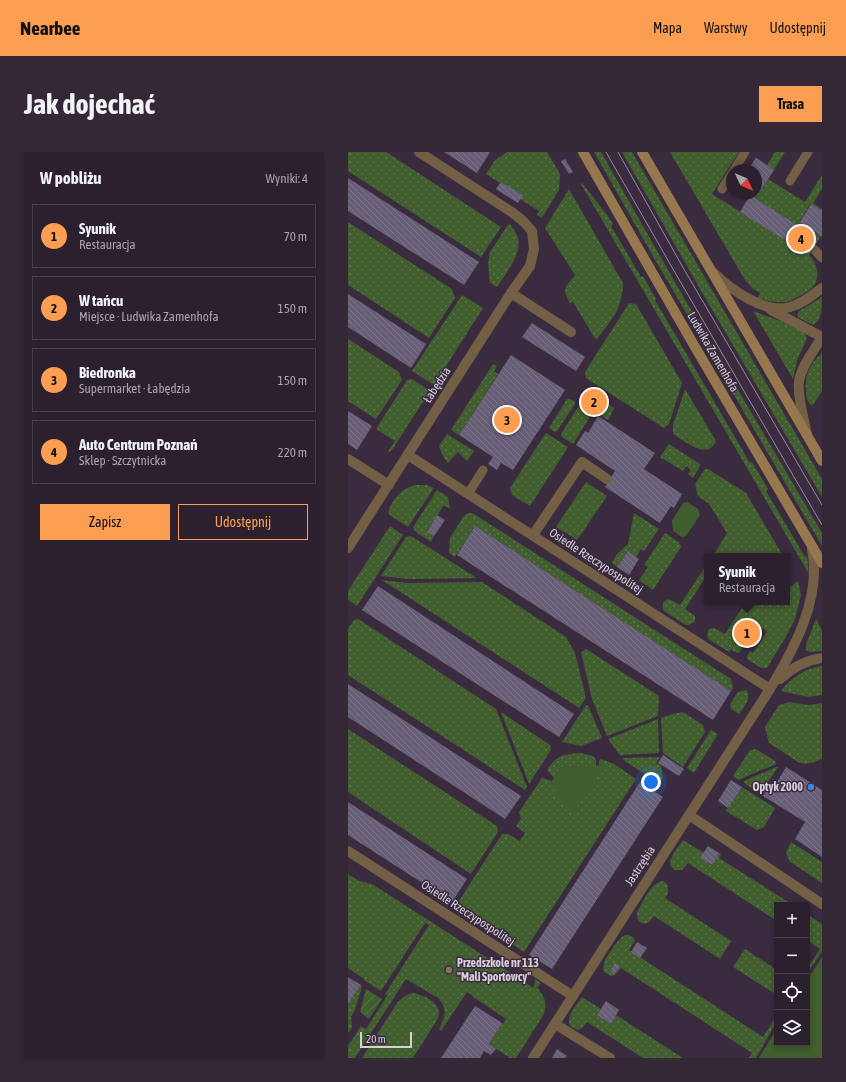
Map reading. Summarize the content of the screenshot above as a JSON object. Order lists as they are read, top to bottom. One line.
{"streets":{"main road":["Ludwika Zamenhofa"],"street":["Łabędzia","Osiedle Rzeczypospolitej","Jastrzębia"]},"crossings":[["Ludwika Zamenhofa","Jastrzębia"],["Łabędzia","Osiedle Rzeczypospolitej"],["Osiedle Rzeczypospolitej","Jastrzębia"]],"places":["Optyk 2000","Przedszkole nr 113 \"Mali Sportowcy\""],"scale_bar":"20 m","north":"bottom right","page":{"header":"Nearbee","nav":["Mapa","Warstwy","Udostępnij"],"buttons":["Trasa",["Zapisz","Udostępnij"]],"title":"Jak dojechać","heading":["W pobliżu","Wyniki: 4"],"list":[{"mark":"1","name":"Syunik","note":"Restauracja","value":"70 m"},{"mark":"2","name":"W tańcu","note":"Miejsce · Ludwika Zamenhofa","value":"150 m"},{"mark":"3","name":"Biedronka","note":"Supermarket · Łabędzia","value":"150 m"},{"mark":"4","name":"Auto Centrum Poznań","note":"Sklep · Szczytnicka","value":"220 m"}],"pins":["4","2","3","1"],"popup":["Syunik","Restauracja"],"map_buttons":["+","−"],"scale":"20 m"}}
